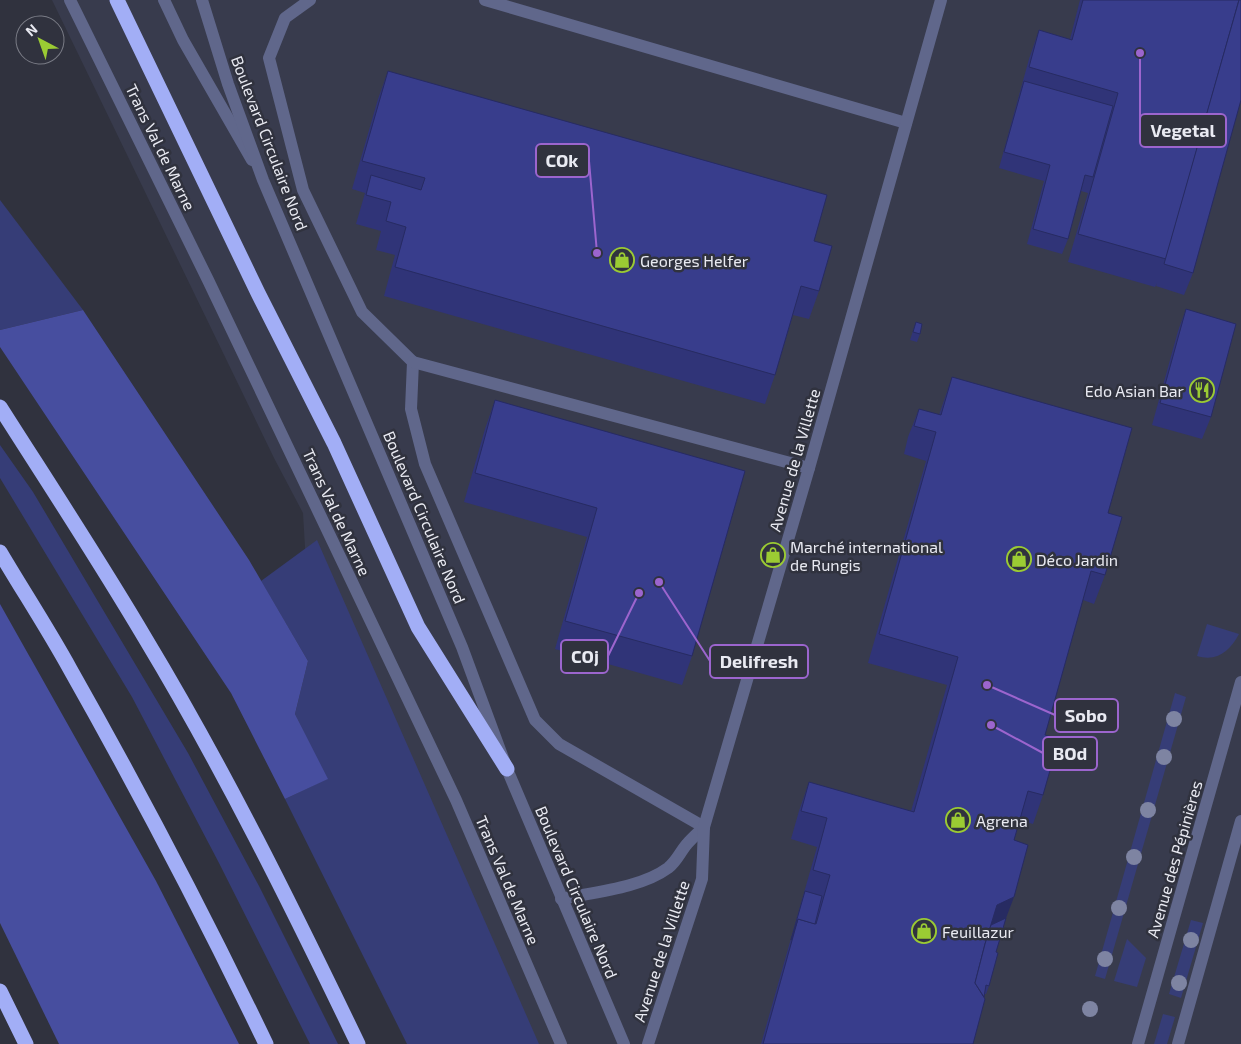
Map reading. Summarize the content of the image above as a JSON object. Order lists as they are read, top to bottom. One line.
{"streets":{"street":["Boulevard Circulaire Nord","Trans Val de Marne","Avenue de la Villette","Avenue des Pépinières"]},"places":{"other":["Vegetal","COk","Delifresh","COj","Sobo","BOd"],"shop":["Georges Helfer","Marché international de Rungis","Déco Jardin","Agrena","Feuillazur"],"restaurant":["Edo Asian Bar"]},"north":"top left"}
